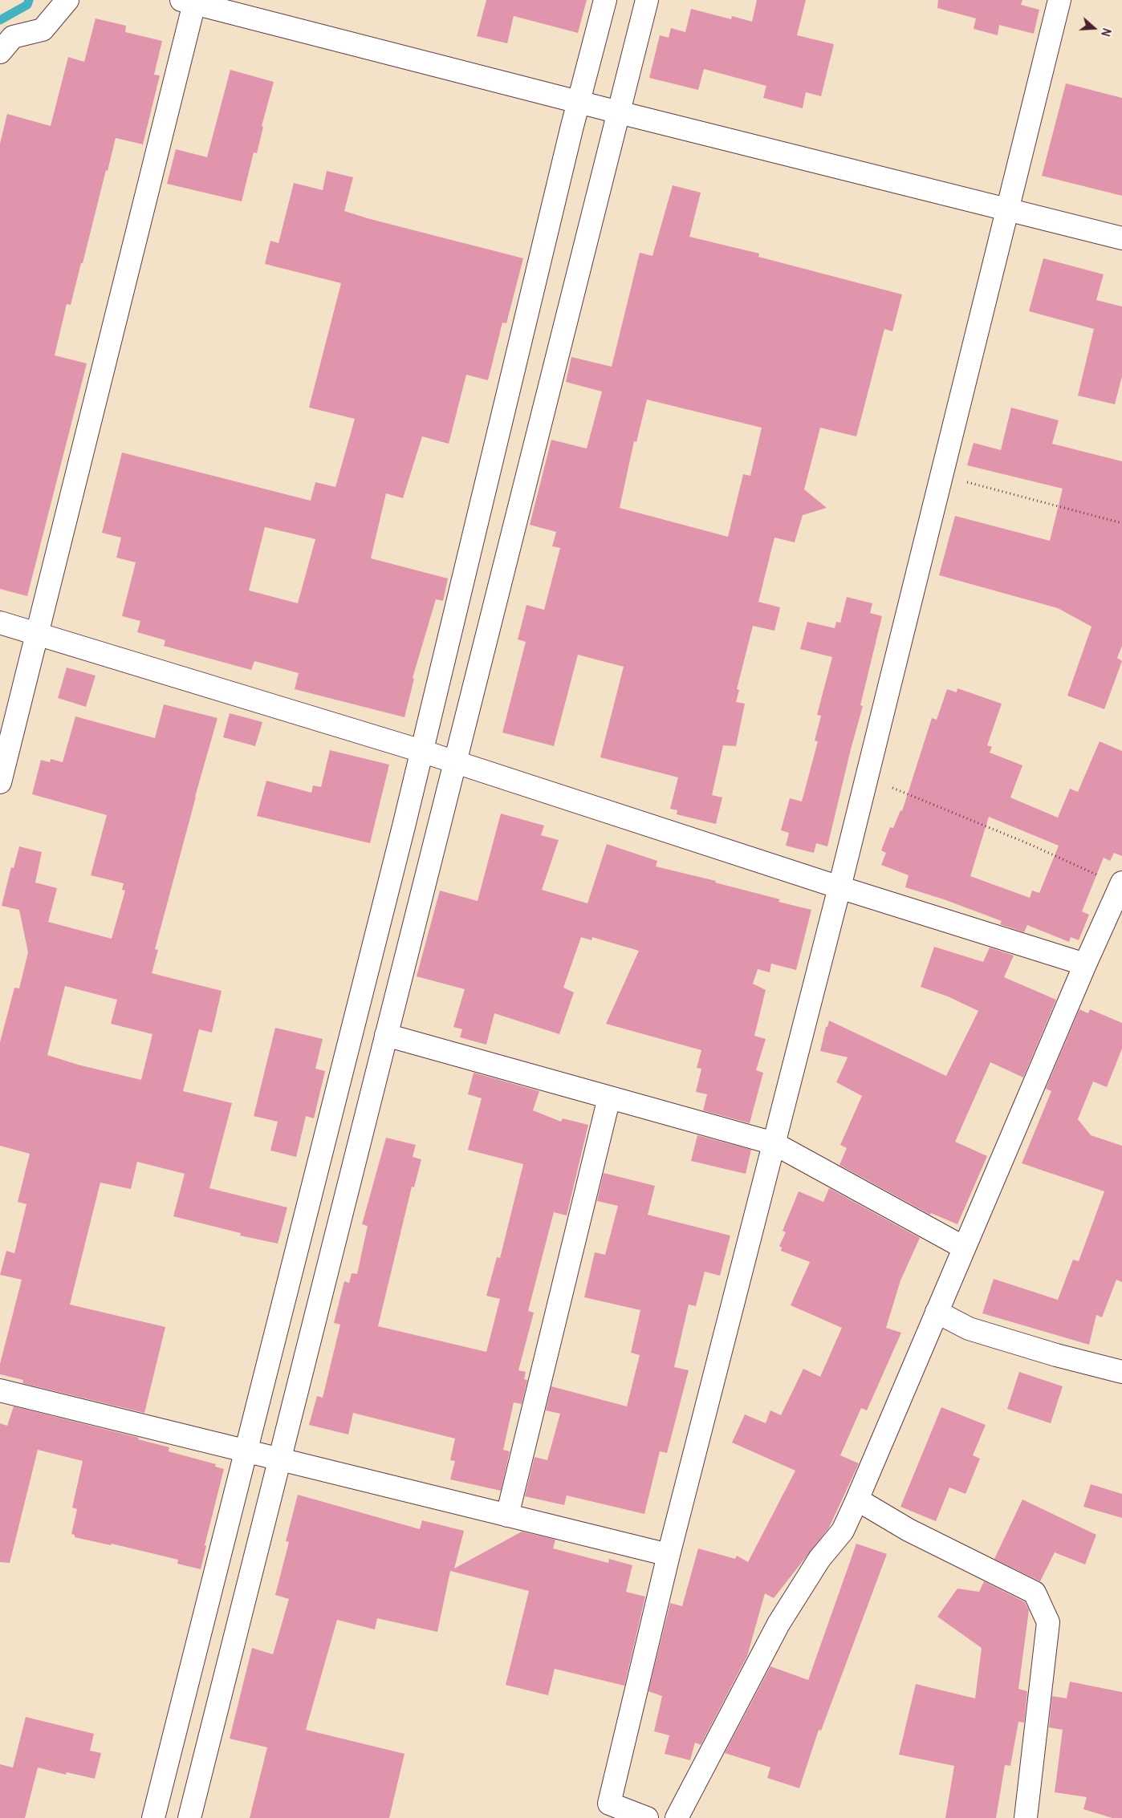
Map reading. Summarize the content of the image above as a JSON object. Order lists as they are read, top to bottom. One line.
{"north":"right"}
